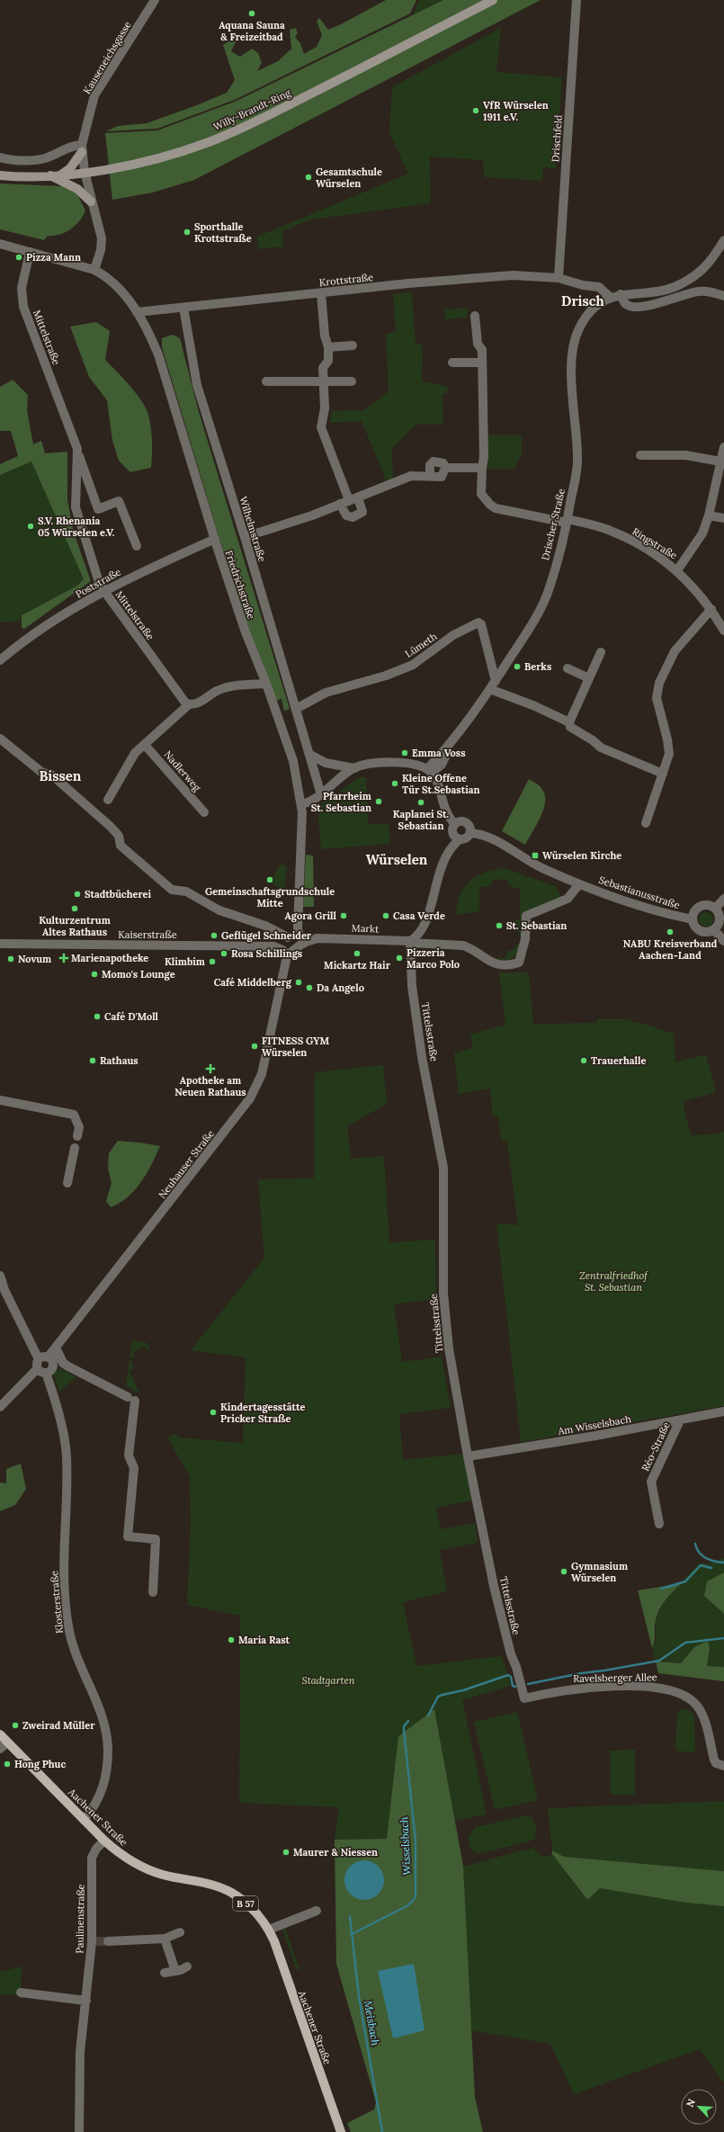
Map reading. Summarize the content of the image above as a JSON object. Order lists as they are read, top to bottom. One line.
{"streets":{"main road":["Willy-Brandt-Ring","Aachener Straße","B 57"],"street":["Kauseneichsgasse","Drischfeld","Krottstraße","Mittelstraße","Drischer Straße","Wilhelmstraße","Ringstraße","Poststraße","Friedrichstraße","Lümeth","Nadlerweg","Sebastianusstraße","Markt","Kaiserstraße","Tittelsstraße","Neuhauser Straße","Am Wisselsbach","Réo-Straße","Klosterstraße","Ravelsberger Allee","Paulinenstraße"]},"crossings":[["Kauseneichsgasse","Willy-Brandt-Ring"],["Drischfeld","Krottstraße"],["Krottstraße","Drischer Straße"],["Krottstraße","Wilhelmstraße"],["Krottstraße","Friedrichstraße"],["Mittelstraße","Poststraße"],["Mittelstraße","Friedrichstraße"],["Drischer Straße","Ringstraße"],["Drischer Straße","Lümeth"],["Wilhelmstraße","Lümeth"],["Poststraße","Friedrichstraße"],["Sebastianusstraße","Markt"],["Markt","Tittelsstraße"],["Markt","Neuhauser Straße"],["Tittelsstraße","Am Wisselsbach"],["Tittelsstraße","Ravelsberger Allee"],["Neuhauser Straße","Klosterstraße"],["Am Wisselsbach","Réo-Straße"],["Klosterstraße","Aachener Straße"],["Aachener Straße","Paulinenstraße"]],"districts":["Drisch","Bissen","Würselen"],"water":["Wisselsbach","Meisbach"],"parks":["Zentralfriedhof St. Sebastian","Stadtgarten"],"places":{"other":["Aquana Sauna & Freizeitbad","VfR Würselen 1911 e.V.","Gesamtschule Würselen","Sporthalle Krottstraße","Pizza Mann","S.V. Rhenania 05 Würselen e.V.","Berks","Emma Voss","Kleine Offene Tür St.Sebastian","Pfarrheim St. Sebastian","Kaplanei St. Sebastian","Gemeinschaftsgrundschule Mitte","Stadtbücherei","Kulturzentrum Altes Rathaus","Agora Grill","Casa Verde","St. Sebastian","NABU Kreisverband Aachen-Land","Geflügel Schneider","Rosa Schillings","Mickartz Hair","Pizzeria Marco Polo","Novum","Klimbim","Momo's Lounge","Café Middelberg","Da Angelo","Café D'Moll","FITNESS GYM Würselen","Rathaus","Trauerhalle","Kindertagesstätte Pricker Straße","Gymnasium Würselen","Maria Rast","Zweirad Müller","Hong Phuc","Maurer & Niessen"],"transit":["Würselen Kirche"],"health":["Marienapotheke","Apotheke am Neuen Rathaus"]},"north":"top left"}
